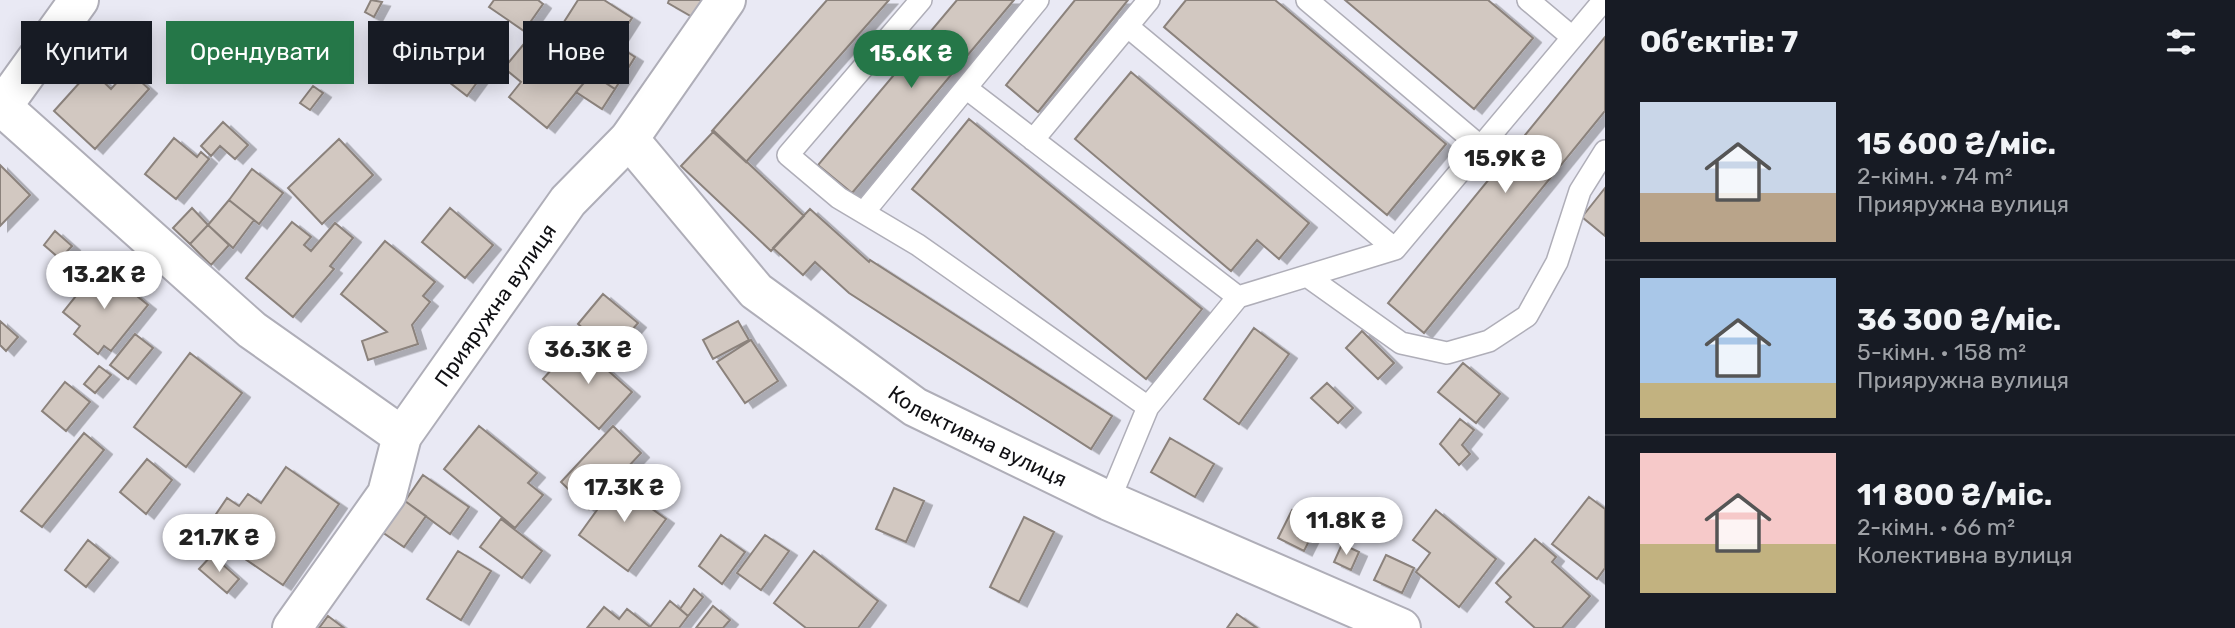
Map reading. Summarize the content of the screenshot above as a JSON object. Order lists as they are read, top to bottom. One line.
{"streets":{"street":["Прияружна вулиця","Колективна вулиця"]},"crossings":[["Прияружна вулиця","Колективна вулиця"]],"page":{"heading":"Об’єктів: 7","chip":["Купити","Орендувати","Фільтри","Нове"],"price":["15.6K ₴","15.9K ₴","13.2K ₴","36.3K ₴","17.3K ₴","11.8K ₴","21.7K ₴"],"list":[{"name":"15 600 ₴/міс.","note":"2-кімн. · 74 m² · Прияружна вулиця"},{"name":"36 300 ₴/міс.","note":"5-кімн. · 158 m² · Прияружна вулиця"},{"name":"11 800 ₴/міс.","note":"2-кімн. · 66 m² · Колективна вулиця"}]}}
